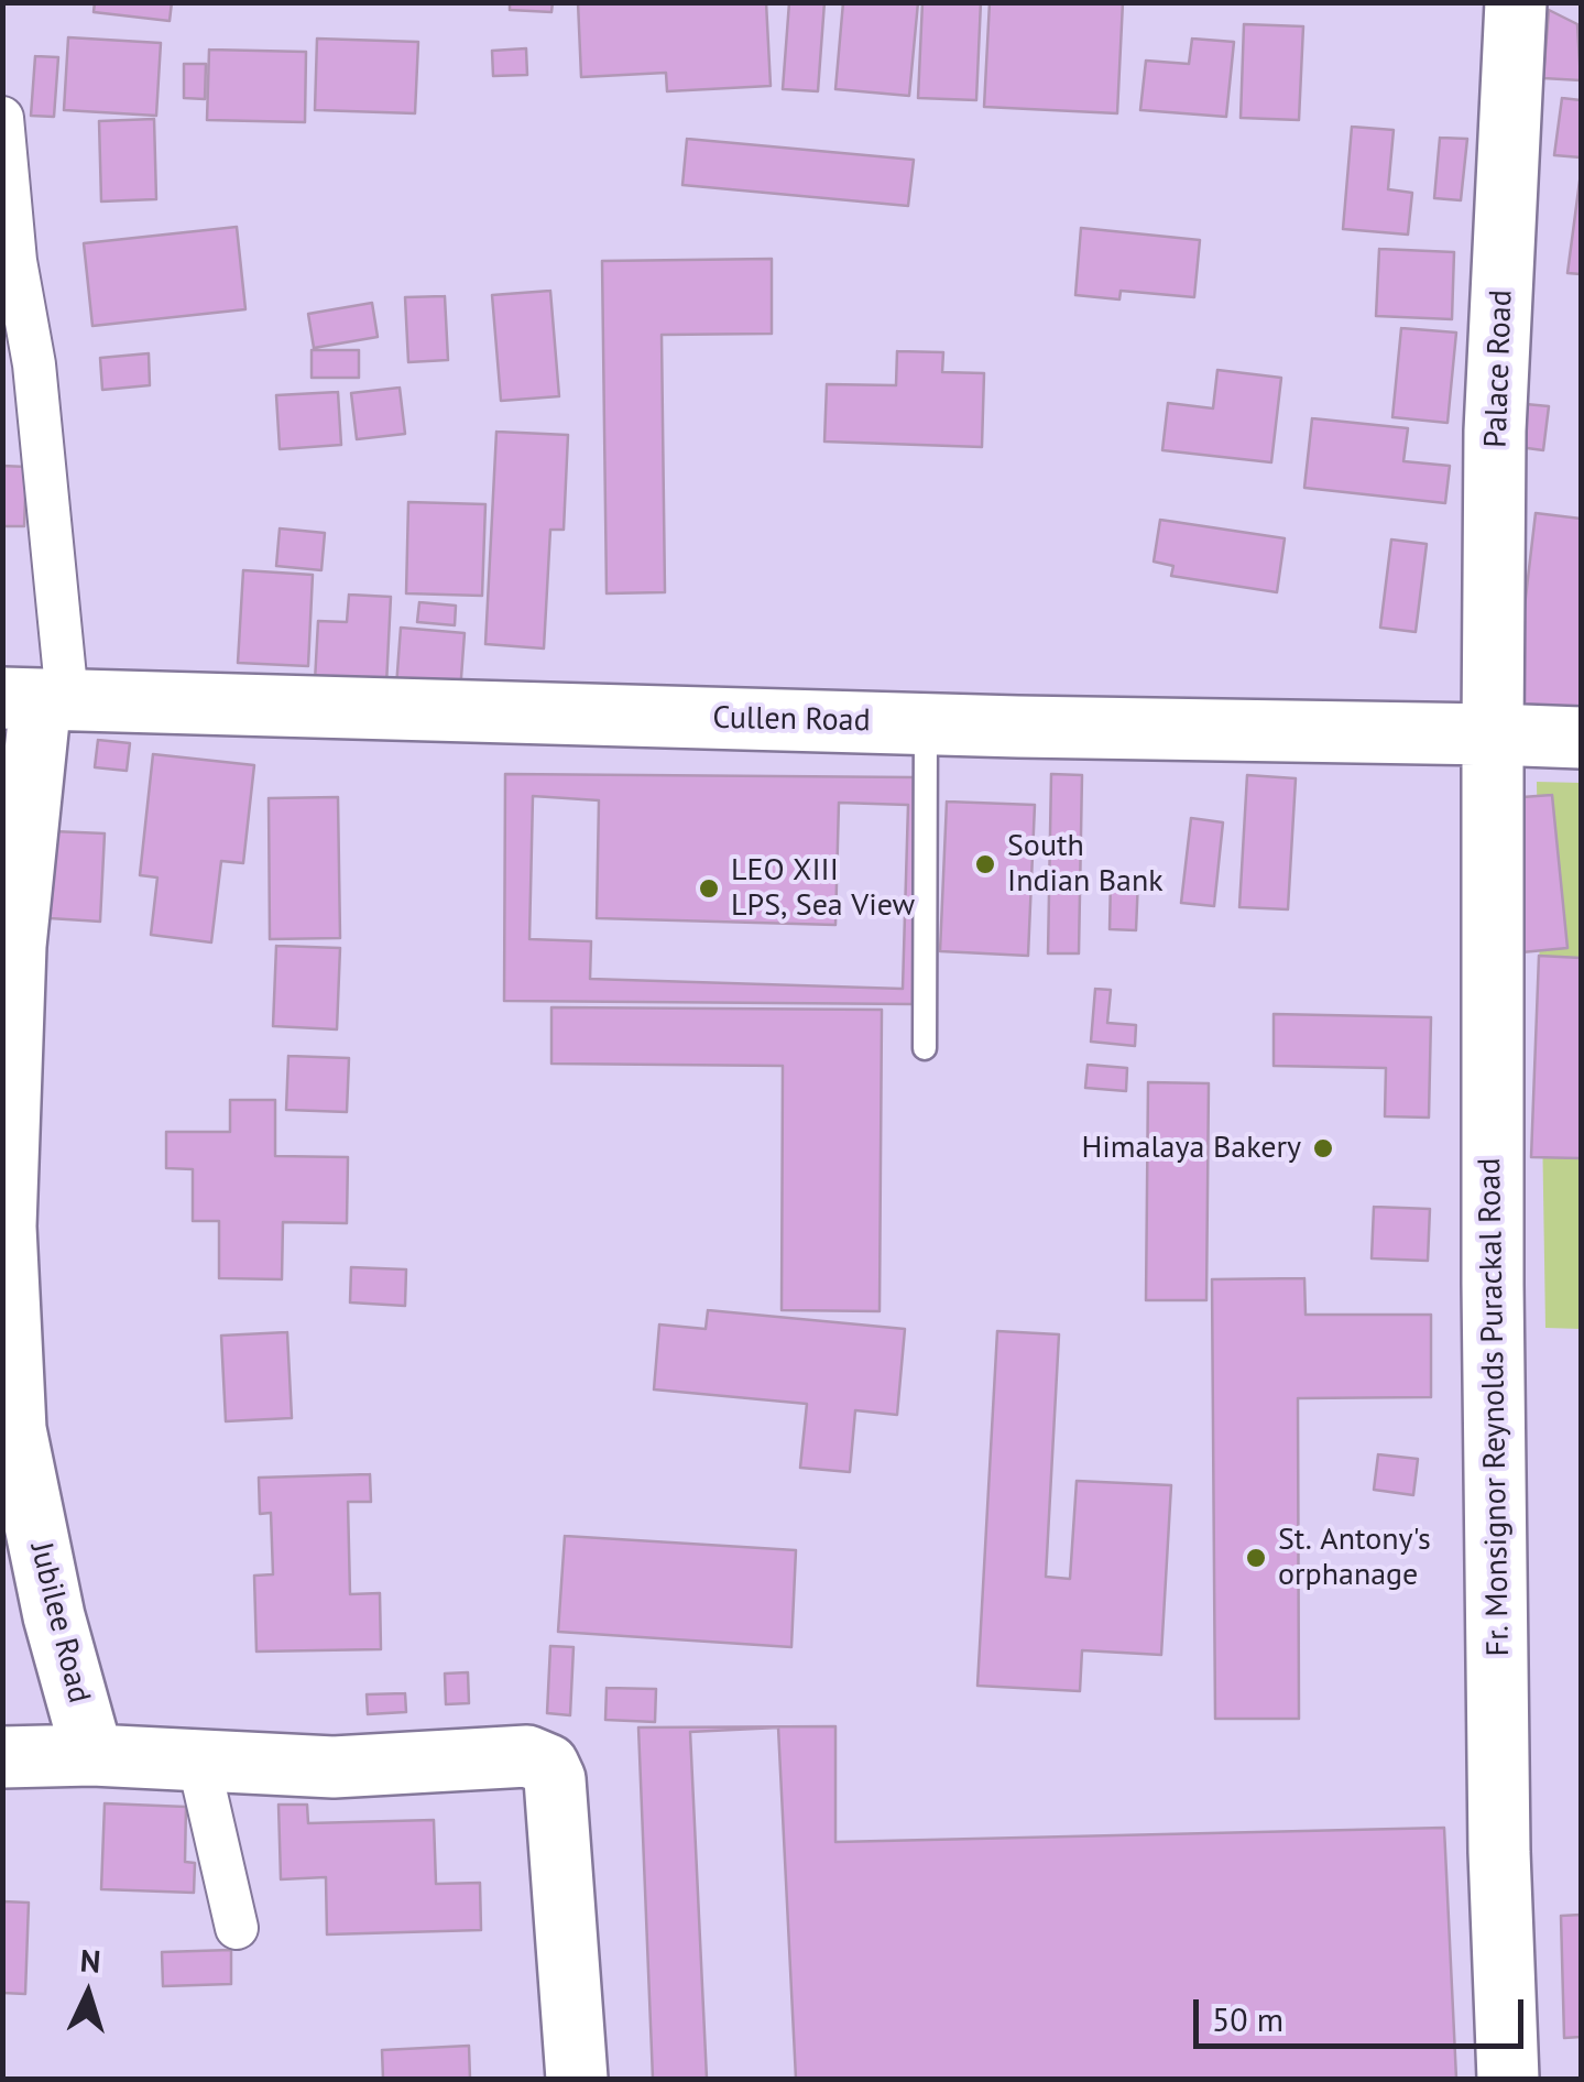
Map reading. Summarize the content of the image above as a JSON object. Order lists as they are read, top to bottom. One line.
{"streets":{"main road":["Palace Road","Cullen Road","Fr. Monsignor Reynolds Purackal Road","Jubilee Road"]},"crossings":[["Palace Road","Cullen Road"],["Palace Road","Fr. Monsignor Reynolds Purackal Road"],["Cullen Road","Fr. Monsignor Reynolds Purackal Road"],["Cullen Road","Jubilee Road"]],"places":["South Indian Bank","LEO XIII LPS, Sea View","Himalaya Bakery","St. Antony's orphanage"],"scale_bar":"50 m","north":"top"}
